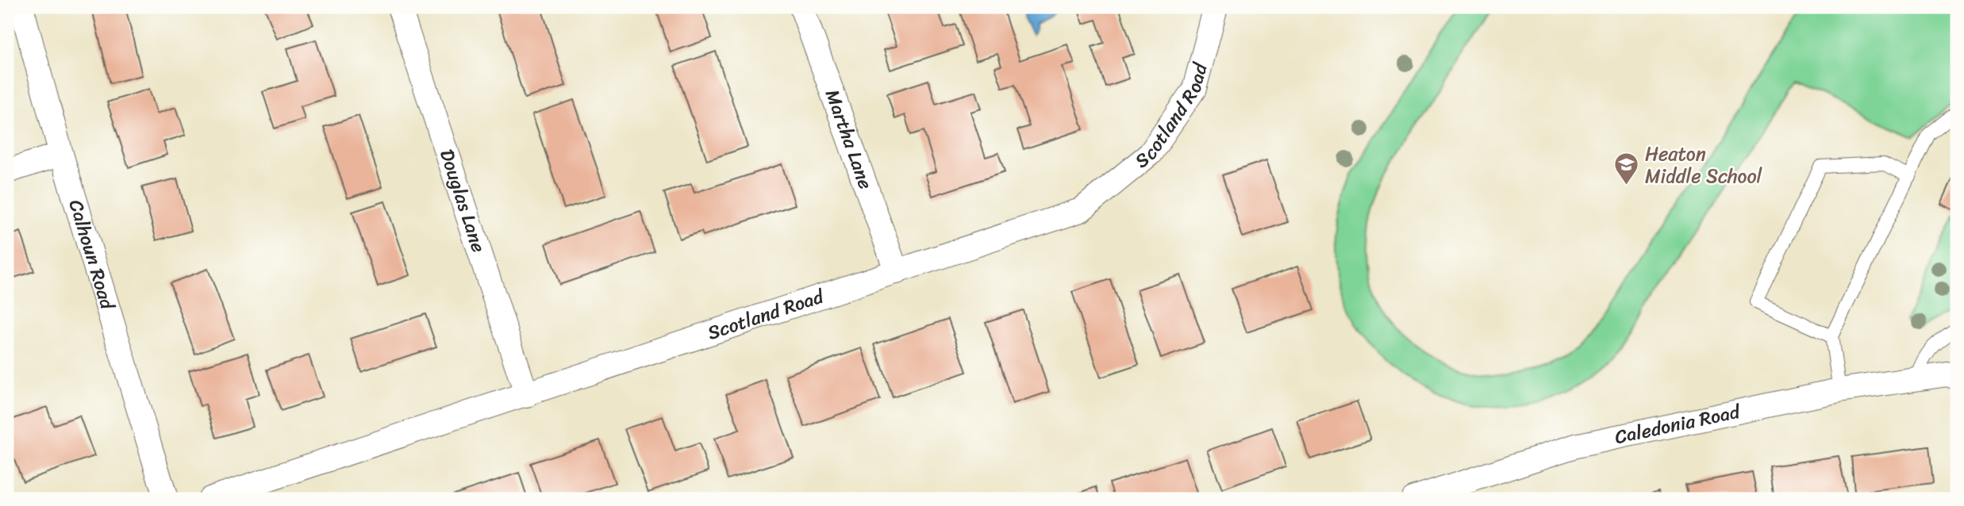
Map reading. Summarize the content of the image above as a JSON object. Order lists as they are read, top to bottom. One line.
{"streets":{"street":["Scotland Road","Martha Lane","Douglas Lane","Calhoun Road","Caledonia Road"]},"crossings":[["Scotland Road","Martha Lane"],["Scotland Road","Douglas Lane"]],"places":{"school or university":["Heaton Middle School"]}}
